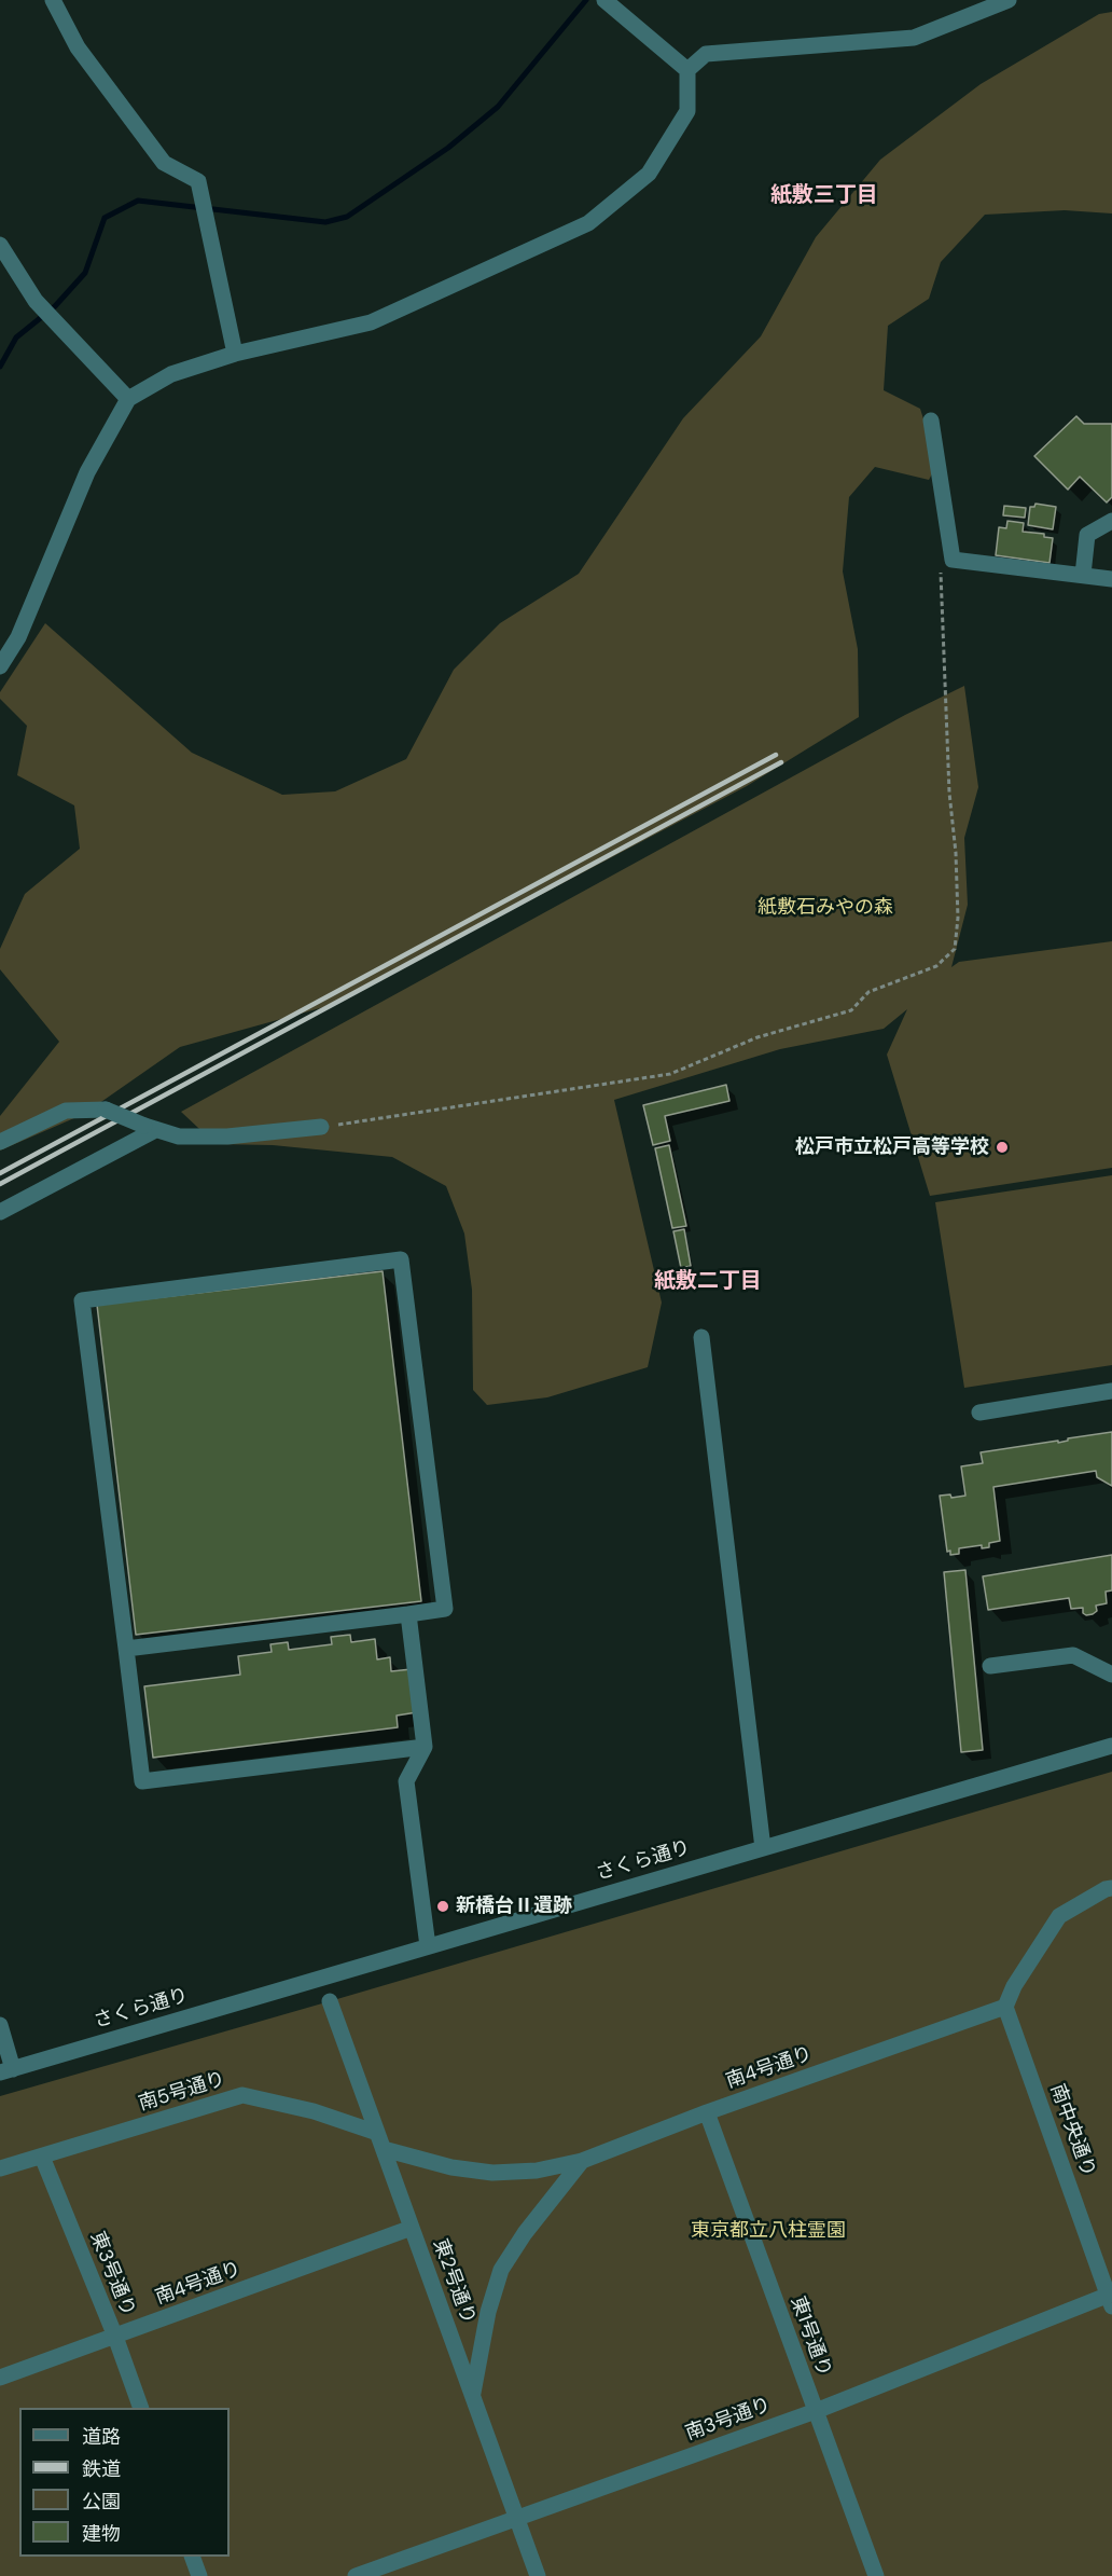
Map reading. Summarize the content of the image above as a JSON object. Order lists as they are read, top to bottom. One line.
{"streets":{"street":["さくら通り","南4号通り","南5号通り","南中央通り","東3号通り","東2号通り","東1号通り","南3号通り"]},"crossings":[["南4号通り","南中央通り"],["南4号通り","東3号通り"],["南4号通り","東2号通り"],["南4号通り","東1号通り"],["南5号通り","東3号通り"],["南5号通り","東2号通り"],["南中央通り","南3号通り"],["東2号通り","南3号通り"],["東1号通り","南3号通り"]],"districts":["紙敷三丁目","紙敷二丁目"],"parks":["紙敷石みやの森","東京都立八柱霊園"],"places":["松戸市立松戸高等学校","新橋台Ⅱ遺跡"],"legend":["道路","鉄道","公園","建物"]}
